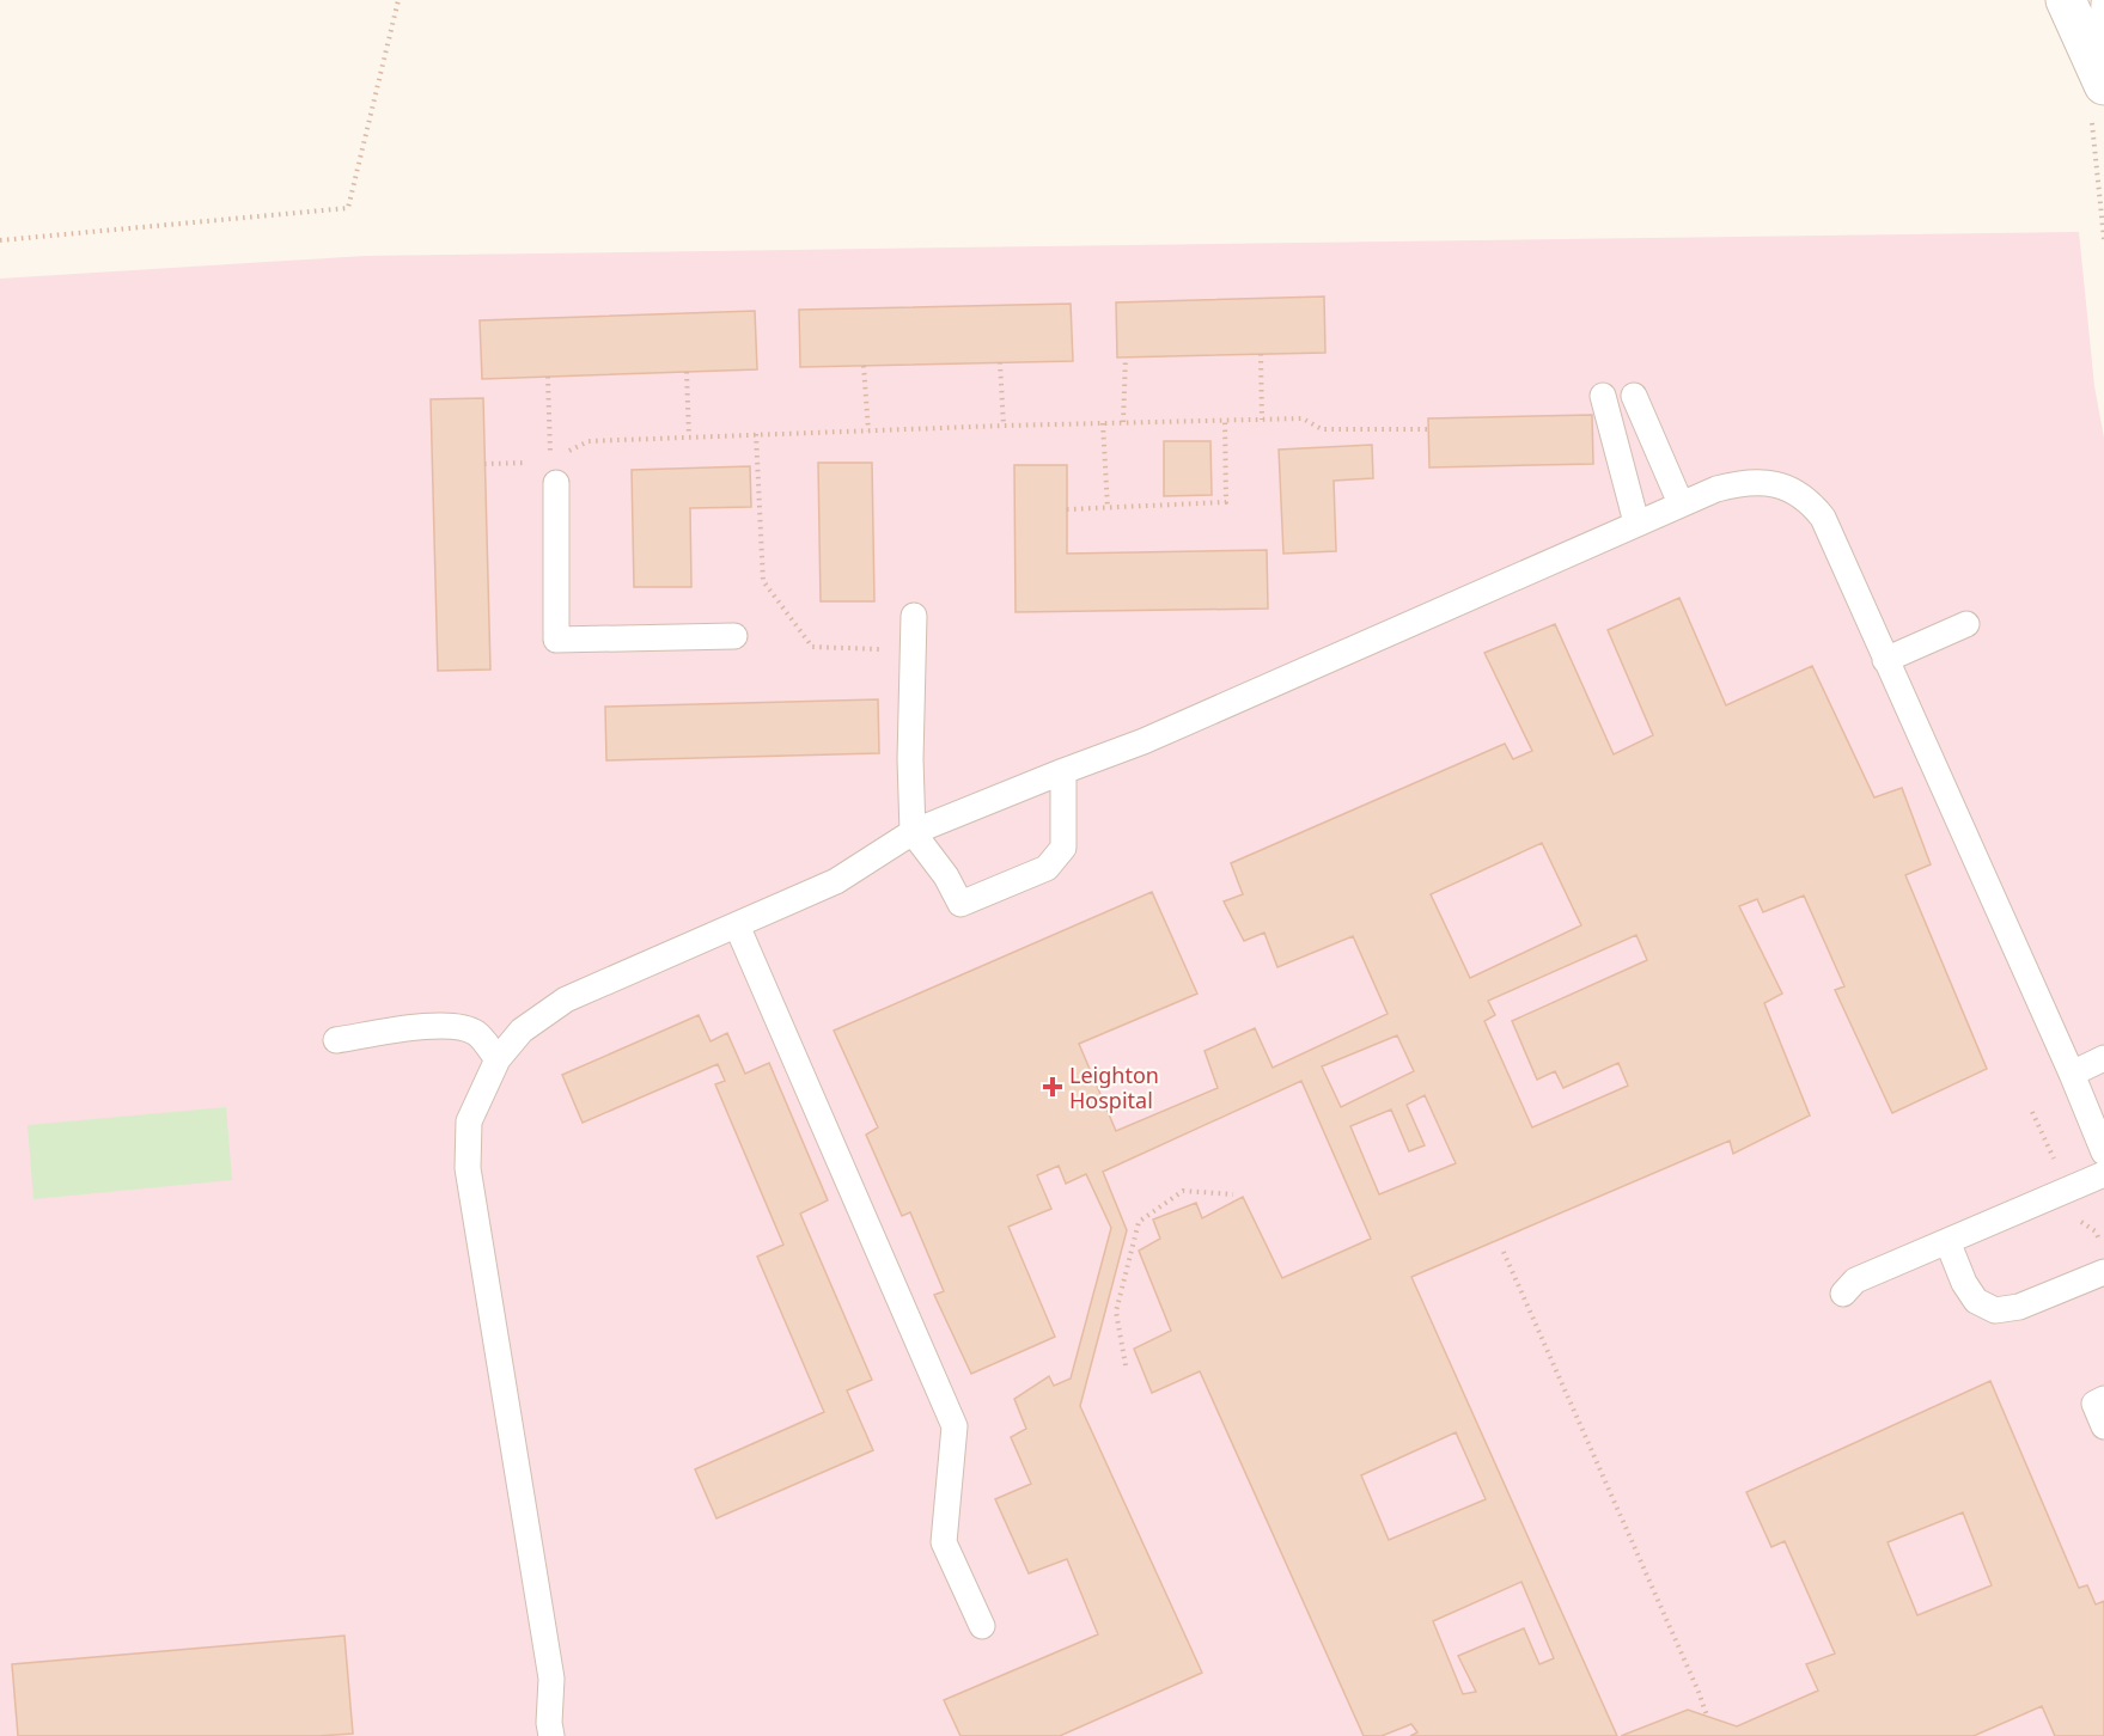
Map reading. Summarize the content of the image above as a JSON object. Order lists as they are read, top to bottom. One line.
{"places":{"health":["Leighton Hospital"]}}
